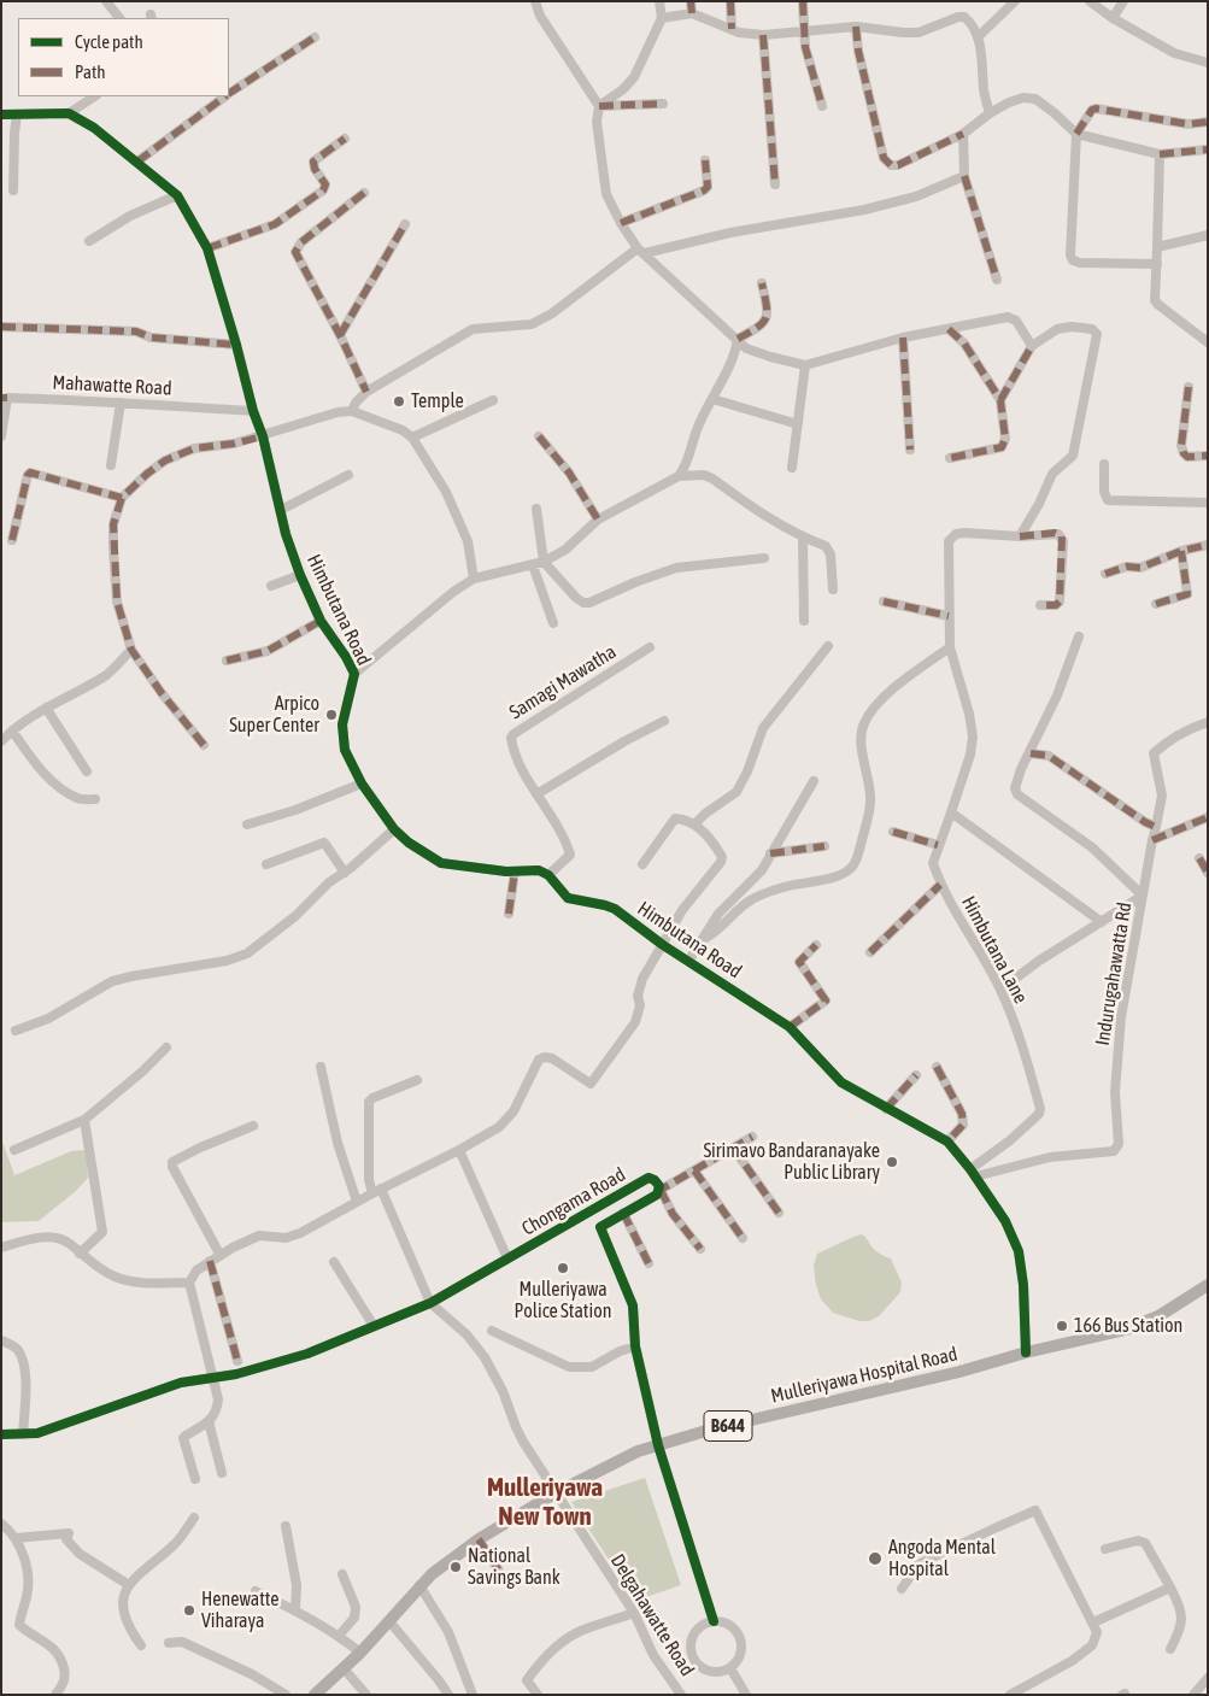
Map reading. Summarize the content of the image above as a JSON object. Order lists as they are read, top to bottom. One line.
{"streets":{"main road":["Mulleriyawa Hospital Road","B644"],"street":["Mahawatte Road","Himbutana Road","Samagi Mawatha","Himbutana Lane","Indurugahawatta Rd","Chongama Road","Delgahawatte Road"]},"crossings":[["Mahawatte Road","Himbutana Road"],["Himbutana Road","Samagi Mawatha"],["Himbutana Road","Himbutana Lane"],["Himbutana Road","Indurugahawatta Rd"],["Himbutana Road","Mulleriyawa Hospital Road"],["Himbutana Lane","Indurugahawatta Rd"],["Chongama Road","Mulleriyawa Hospital Road"],["Chongama Road","Delgahawatte Road"],["Mulleriyawa Hospital Road","Delgahawatte Road"]],"districts":["Mulleriyawa New Town"],"places":["Temple","Arpico Super Center","Sirimavo Bandaranayake Public Library","Mulleriyawa Police Station","166 Bus Station","Angoda Mental Hospital","National Savings Bank","Henewatte Viharaya"],"legend":["Cycle path","Path"]}
